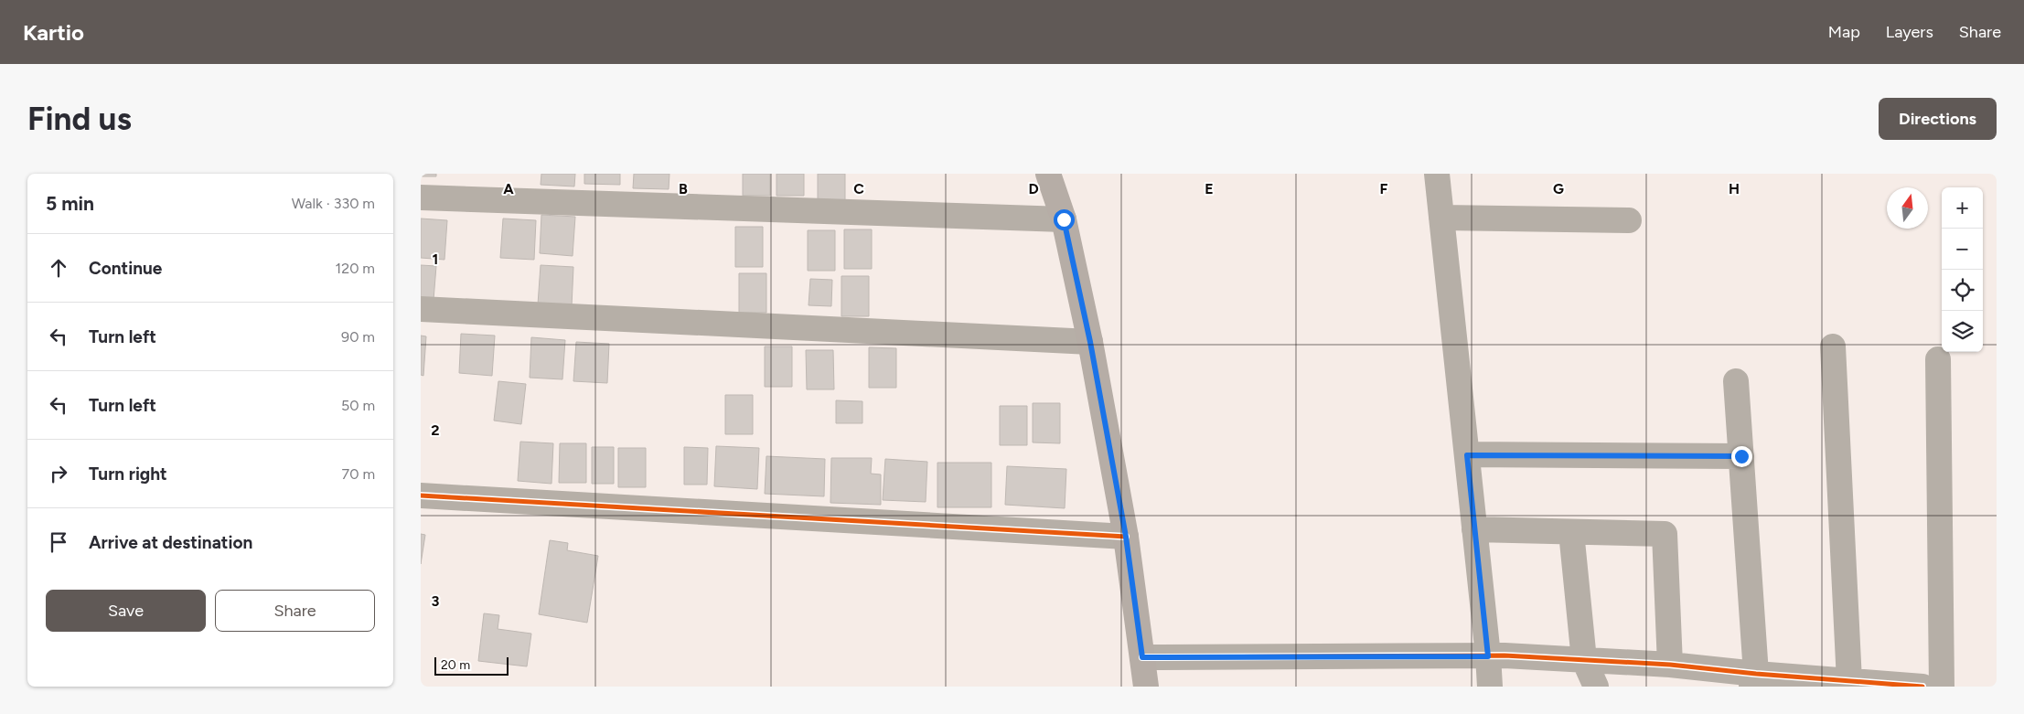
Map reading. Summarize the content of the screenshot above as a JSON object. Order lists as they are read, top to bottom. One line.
{"scale_bar":"20 m","north":"top","page":{"header":"Kartio","nav":["Map","Layers","Share"],"buttons":["Directions",["Save","Share"]],"title":"Find us","heading":["5 min","Walk · 330 m"],"map_buttons":["+","−"],"list":[["Continue","120 m"],["Turn left","90 m"],["Turn left","50 m"],["Turn right","70 m"],"Arrive at destination"],"scale":"20 m"},"grid":{"columns":["A","B","C","D","E","F","G","H"],"rows":["1","2","3"]}}
